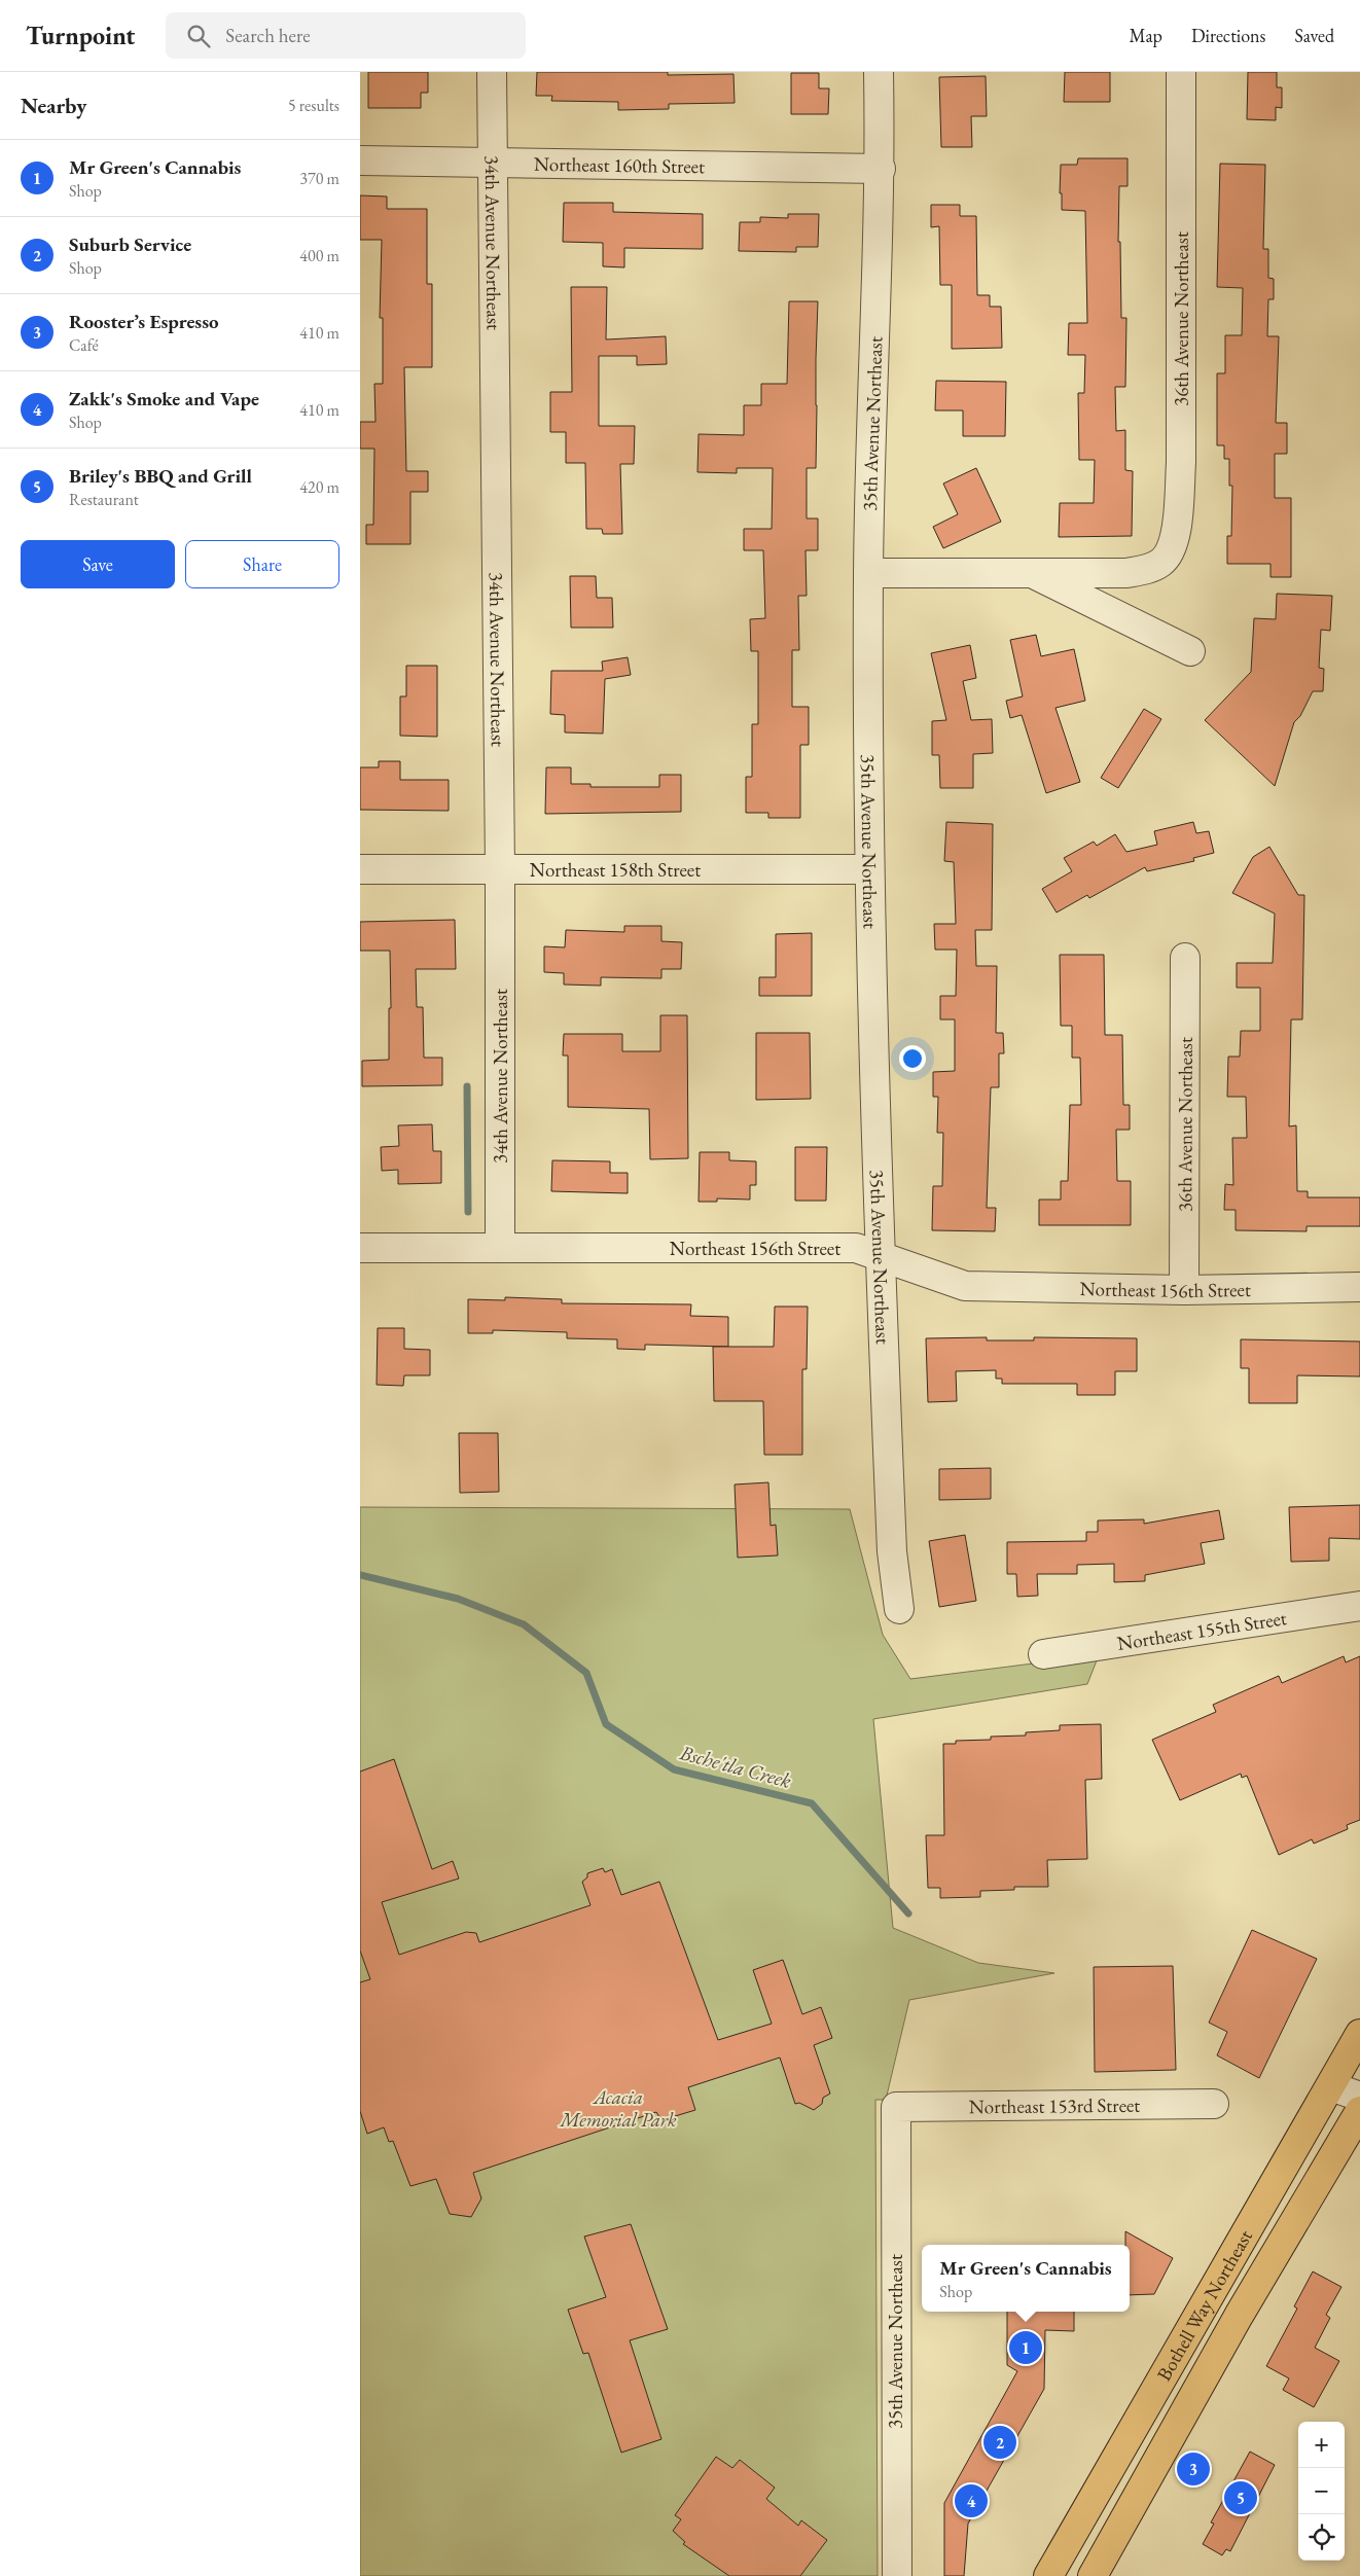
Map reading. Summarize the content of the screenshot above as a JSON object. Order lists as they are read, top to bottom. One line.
{"streets":{"main road":["Bothell Way Northeast"],"street":["Northeast 160th Street","34th Avenue Northeast","36th Avenue Northeast","35th Avenue Northeast","Northeast 158th Street","Northeast 156th Street","Northeast 155th Street","Northeast 153rd Street"]},"crossings":[["Northeast 160th Street","34th Avenue Northeast"],["Northeast 160th Street","35th Avenue Northeast"],["34th Avenue Northeast","Northeast 158th Street"],["34th Avenue Northeast","Northeast 156th Street"],["36th Avenue Northeast","Northeast 156th Street"],["35th Avenue Northeast","Northeast 158th Street"],["35th Avenue Northeast","Northeast 156th Street"],["35th Avenue Northeast","Northeast 153rd Street"]],"water":["Bsche'tla Creek"],"parks":["Acacia Memorial Park"],"page":{"header":"Turnpoint","search":"Search here","nav":["Map","Directions","Saved"],"heading":["Nearby","5 results"],"list":[{"mark":"1","name":"Mr Green's Cannabis","note":"Shop","value":"370 m"},{"mark":"2","name":"Suburb Service","note":"Shop","value":"400 m"},{"mark":"3","name":"Rooster’s Espresso","note":"Café","value":"410 m"},{"mark":"4","name":"Zakk's Smoke and Vape","note":"Shop","value":"410 m"},{"mark":"5","name":"Briley's BBQ and Grill","note":"Restaurant","value":"420 m"}],"buttons":["Save","Share"],"popup":["Mr Green's Cannabis","Shop"],"pins":["1","2","3","5","4"],"map_buttons":["+","−"]}}
